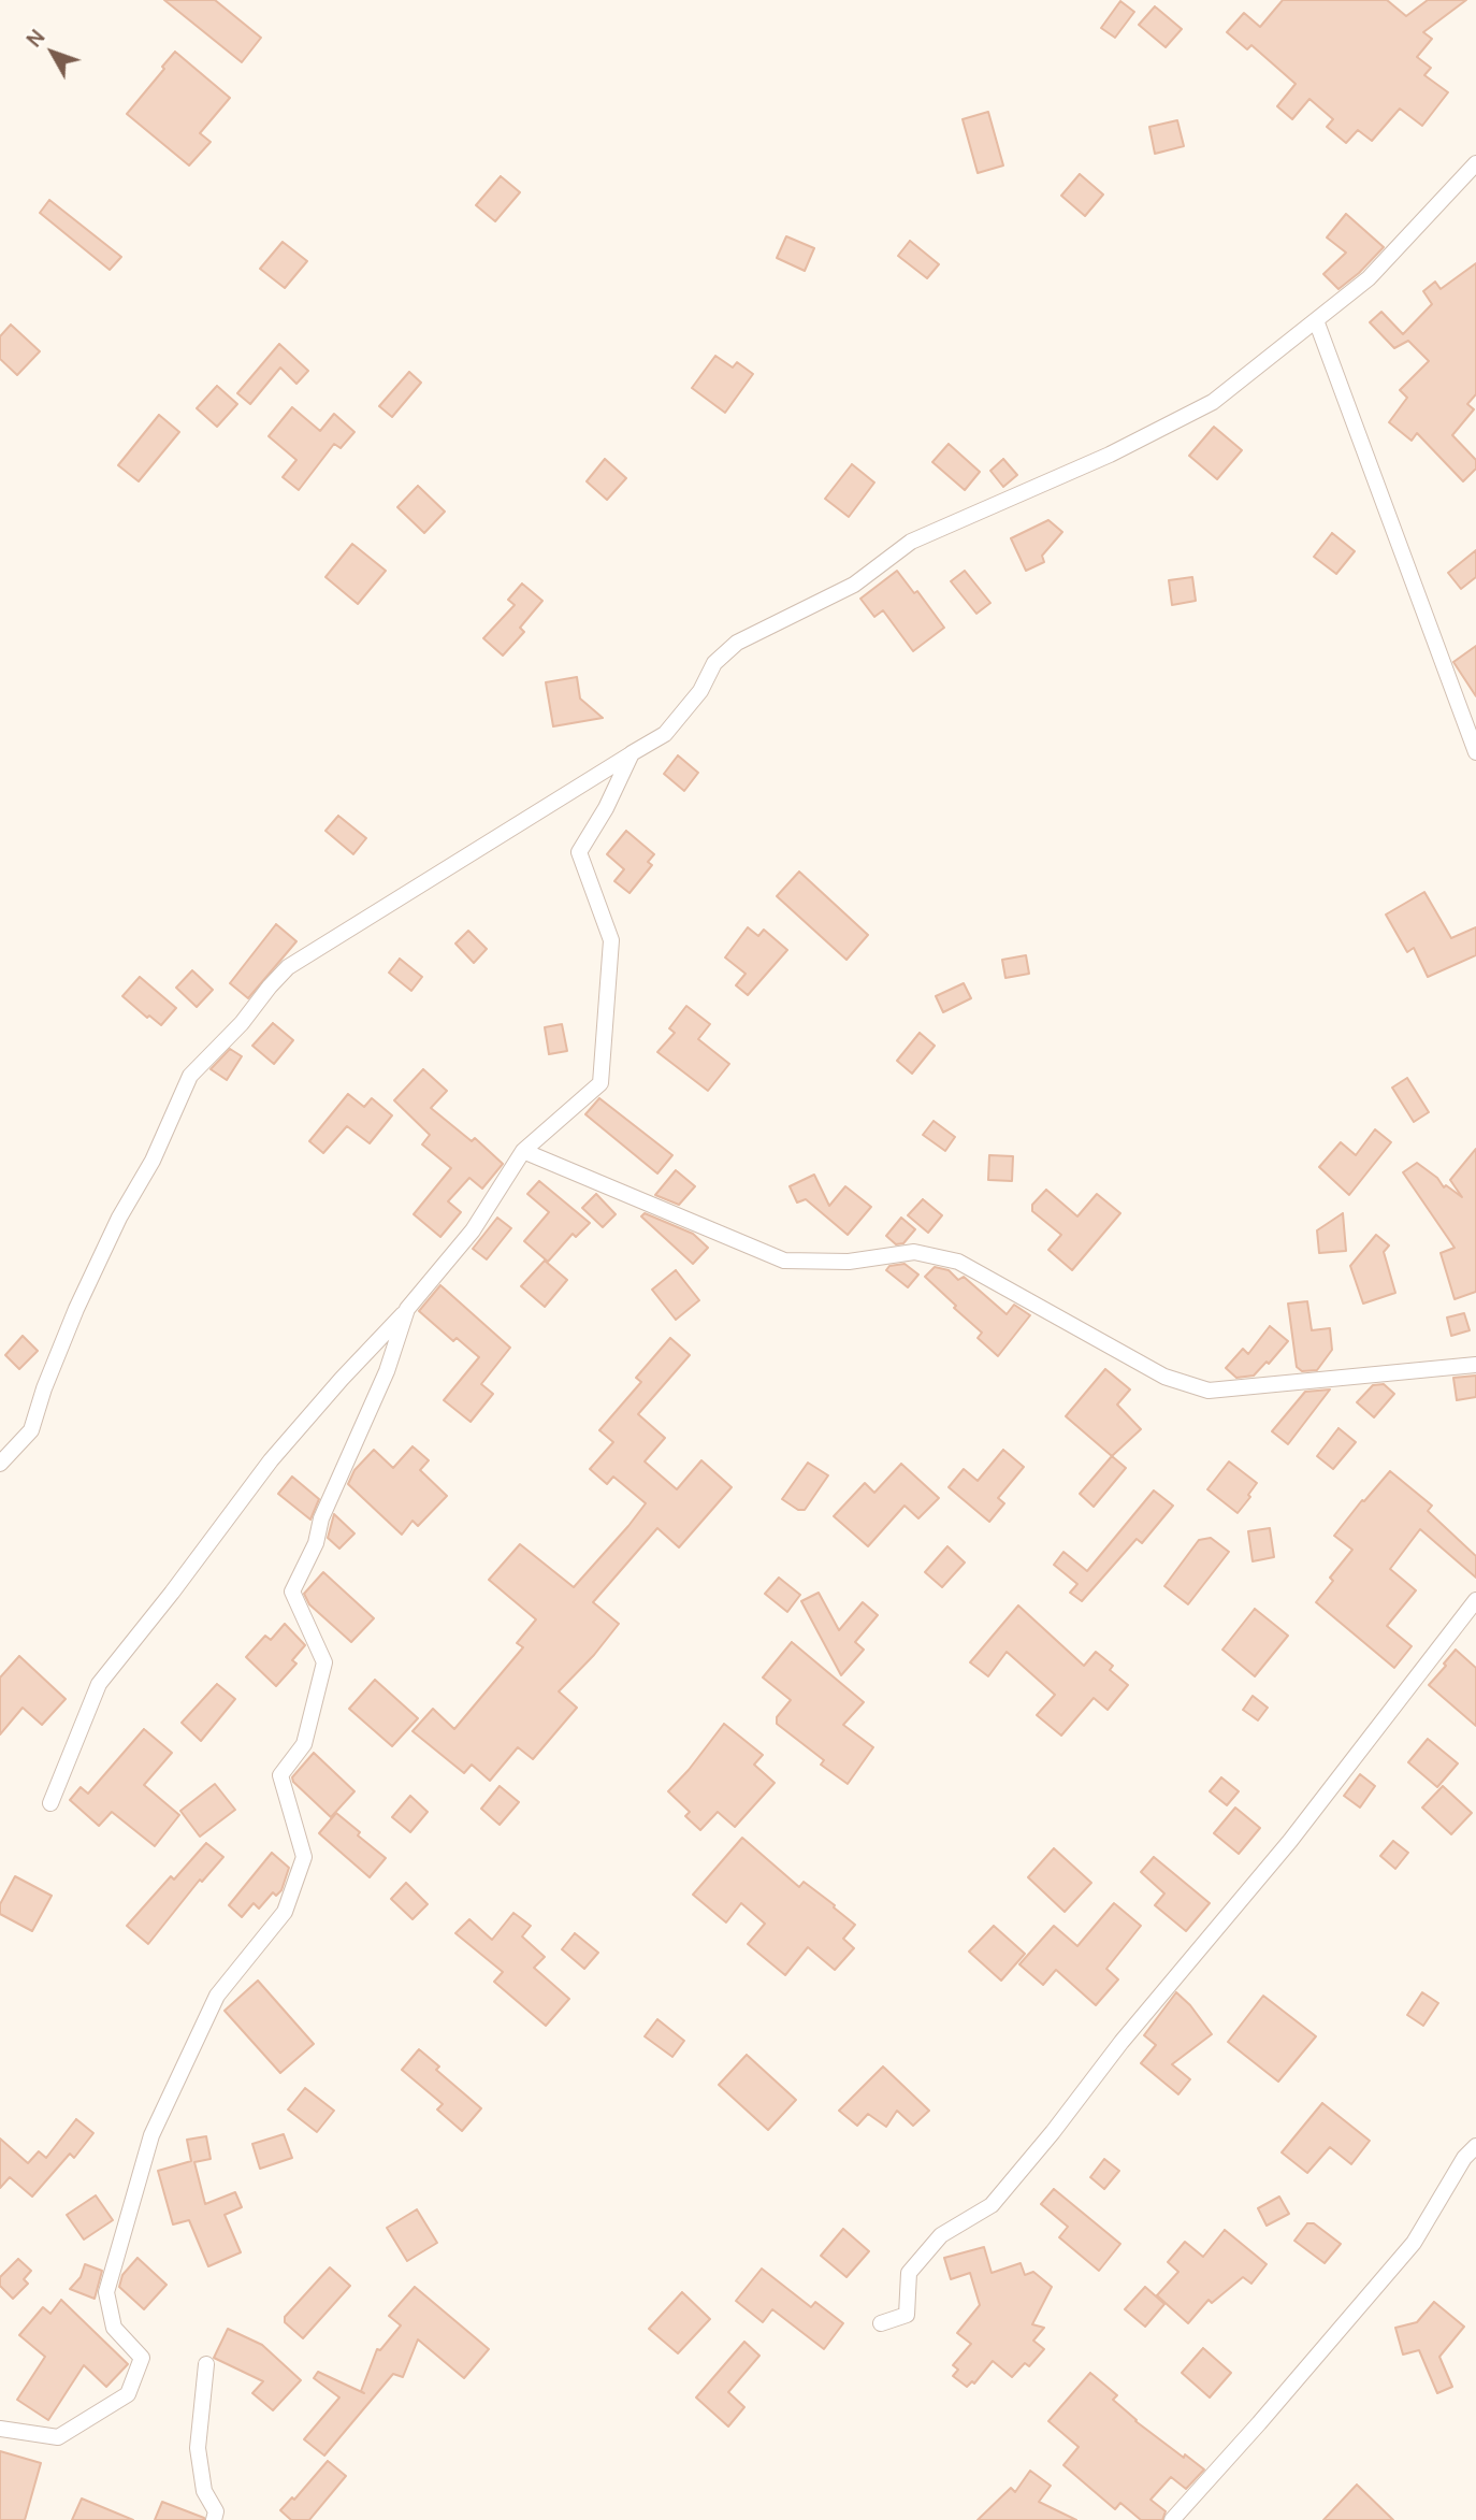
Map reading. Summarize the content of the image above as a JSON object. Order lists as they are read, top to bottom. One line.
{"north":"top left"}
